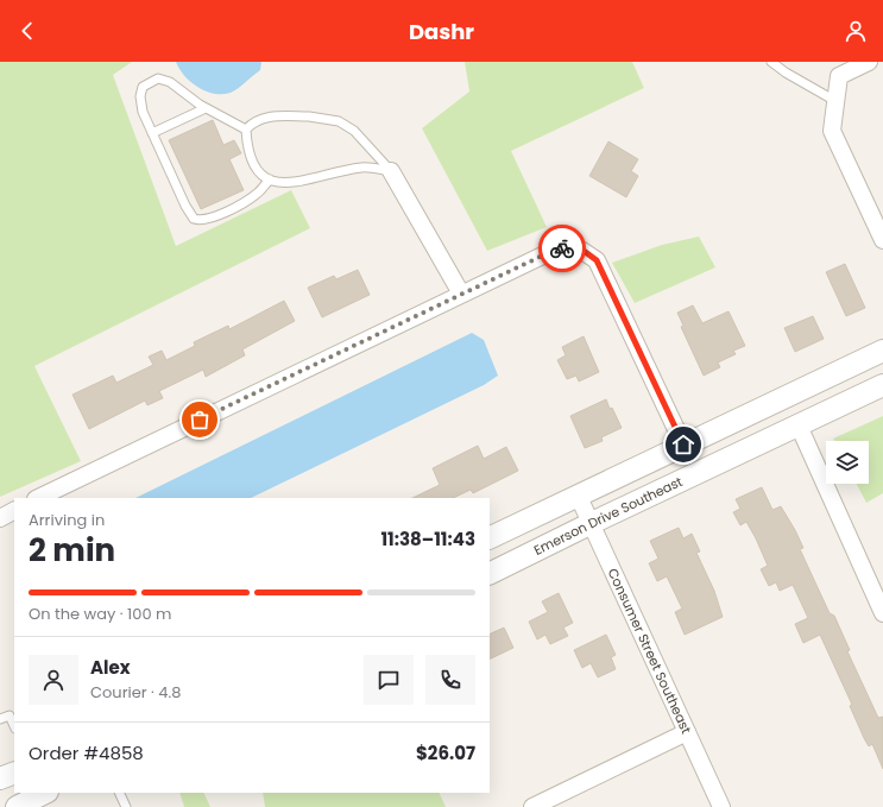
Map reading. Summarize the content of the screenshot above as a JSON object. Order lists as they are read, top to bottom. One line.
{"streets":{"street":["Emerson Drive Southeast","Consumer Street Southeast"]},"crossings":[["Emerson Drive Southeast","Consumer Street Southeast"]],"page":{"header":"Dashr","heading":["2 min","Arriving in","11:38–11:43"],"panel":["Alex","Courier · 4.8","Order #4858","$26.07"],"bar":"On the way · 100 m"}}
